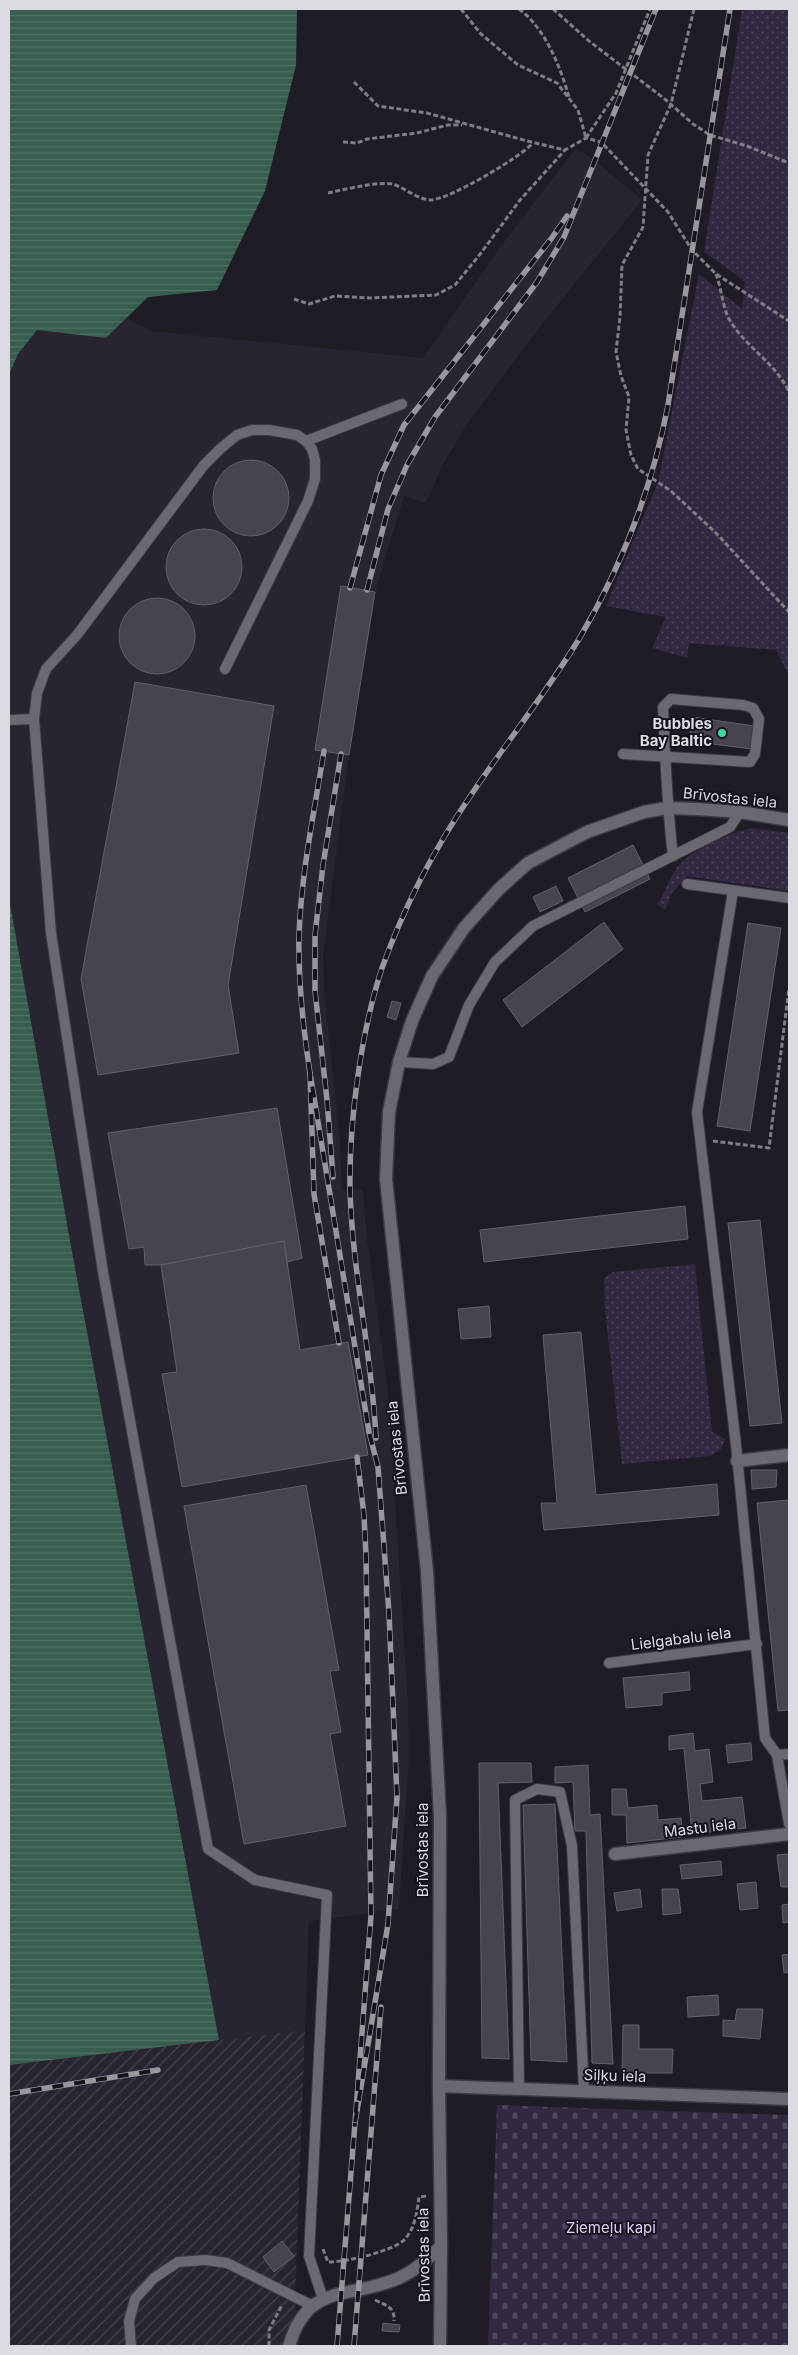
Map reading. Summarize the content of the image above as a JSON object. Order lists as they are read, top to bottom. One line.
{"streets":{"street":["Brīvostas iela","Mastu iela","Siļķu iela"],"lane":["Lielgabalu iela"]},"crossings":[["Brīvostas iela","Siļķu iela"]],"parks":["Ziemeļu kapi"],"places":["Bubbles Bay Baltic"]}
